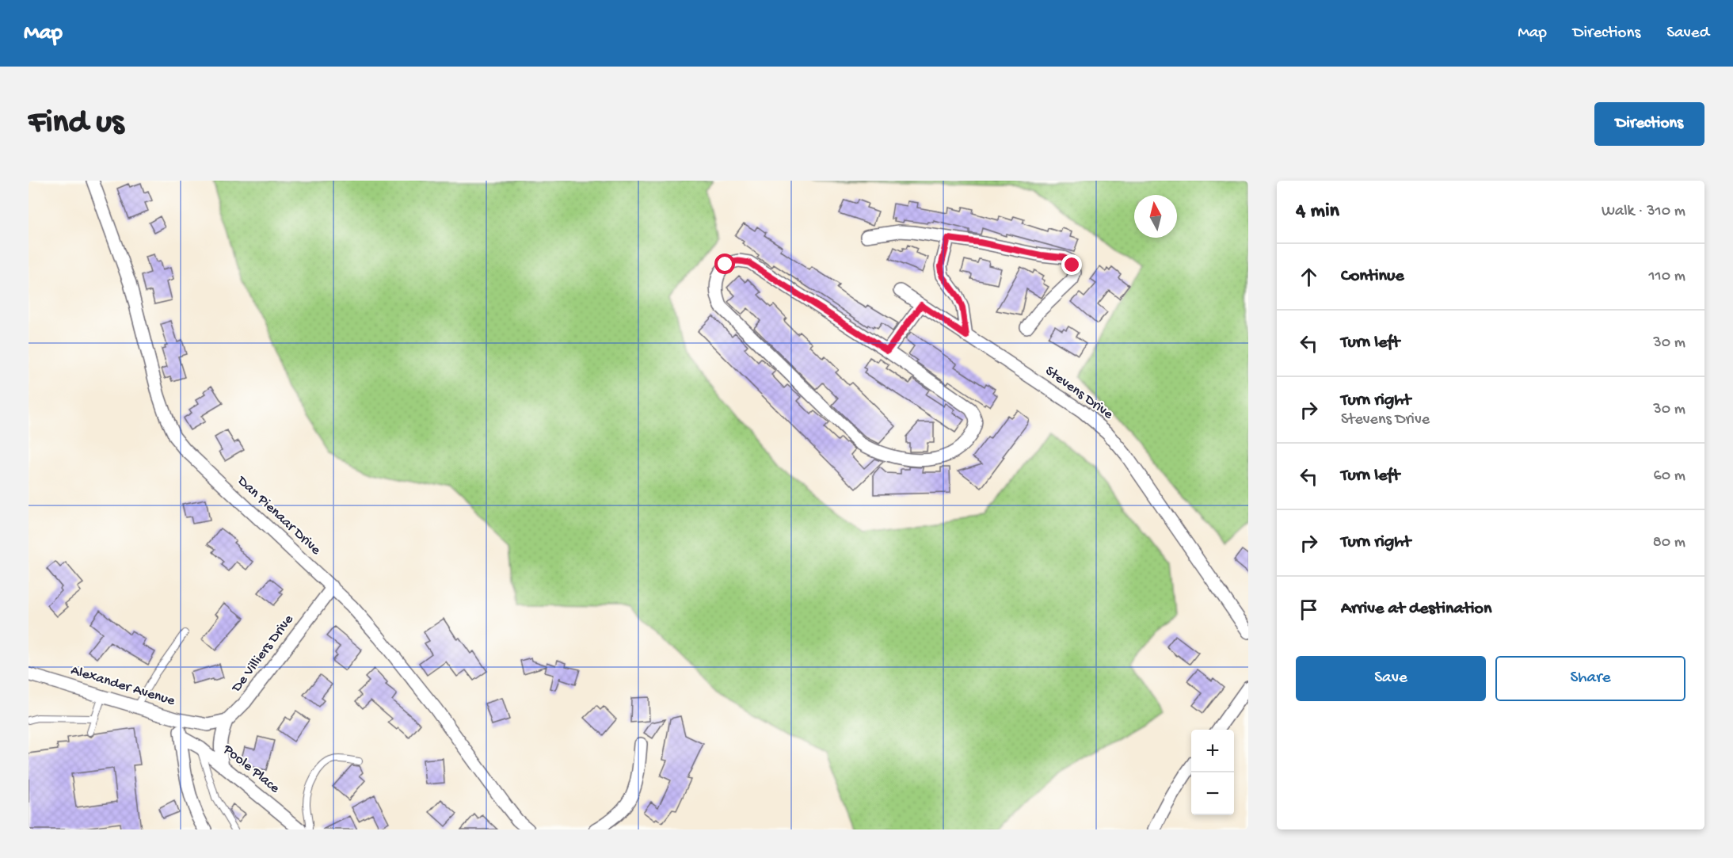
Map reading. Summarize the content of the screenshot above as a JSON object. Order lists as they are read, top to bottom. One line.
{"streets":{"street":["Stevens Drive","Dan Pienaar Drive","De Villiers Drive","Alexander Avenue","Poole Place"]},"crossings":[["Dan Pienaar Drive","De Villiers Drive"],["De Villiers Drive","Alexander Avenue"]],"north":"top","page":{"header":"Map","nav":["Map","Directions","Saved"],"buttons":["Directions",["Save","Share"]],"title":"Find us","heading":["4 min","Walk · 310 m"],"list":[["Continue","110 m"],["Turn left","30 m"],["Turn right","Stevens Drive","30 m"],["Turn left","60 m"],["Turn right","80 m"],"Arrive at destination"],"map_buttons":["+","−"]}}
